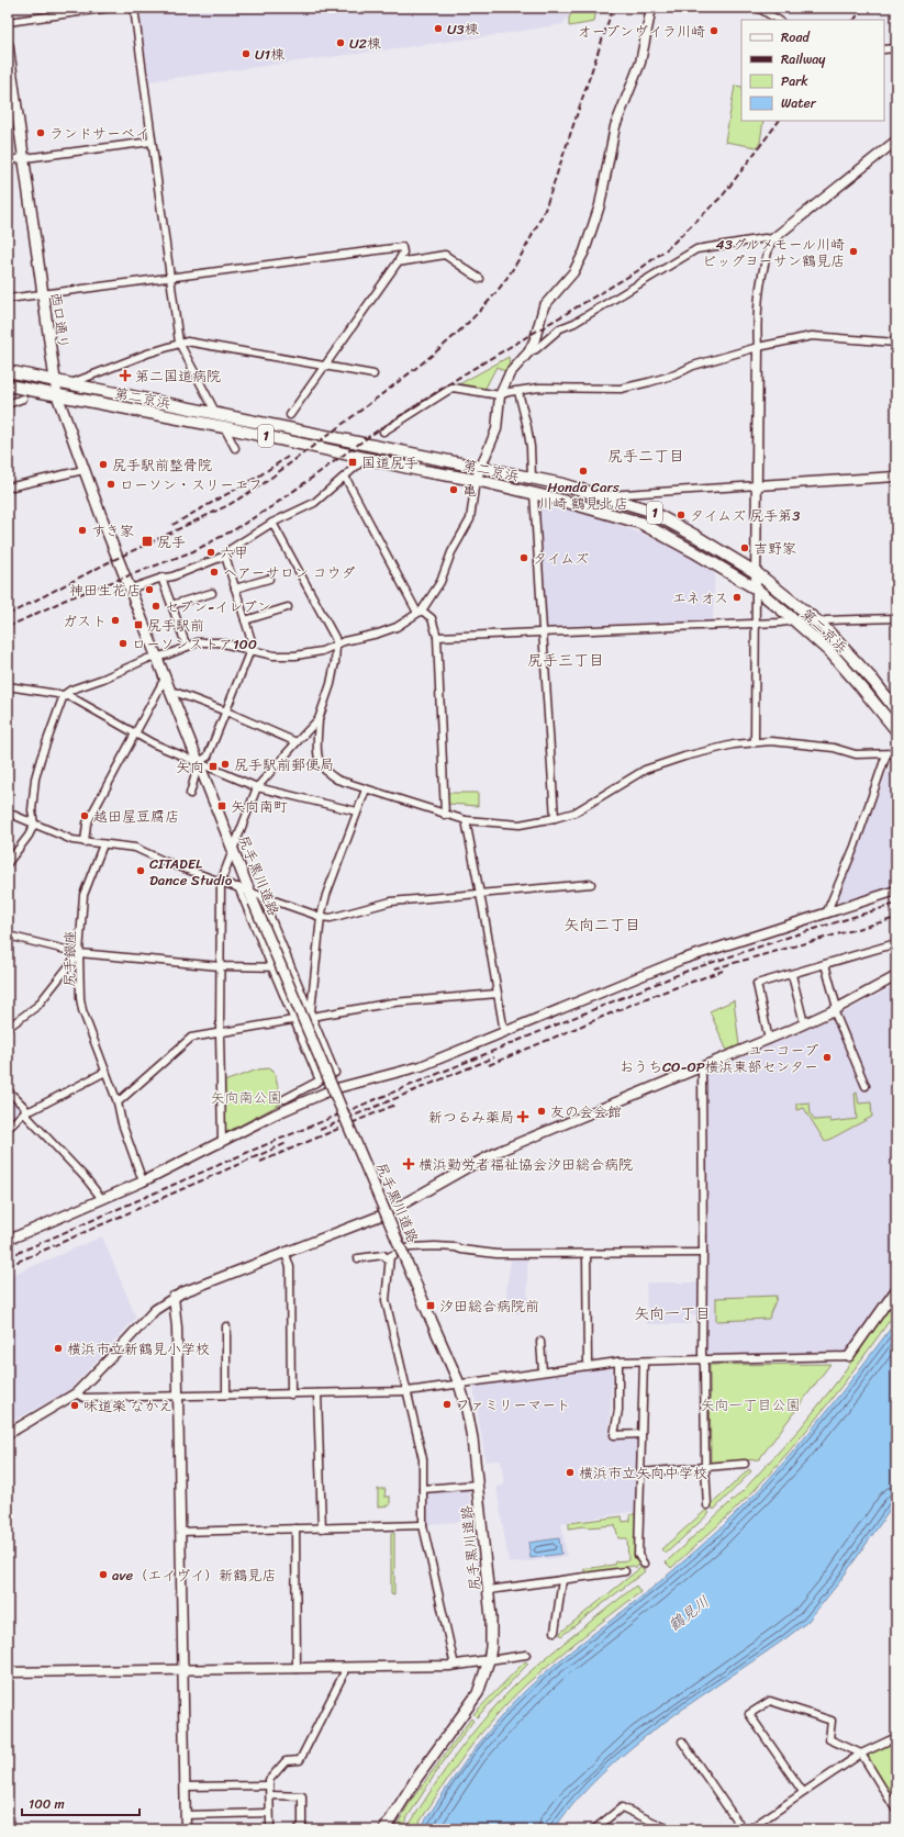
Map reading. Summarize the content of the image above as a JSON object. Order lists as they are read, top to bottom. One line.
{"streets":{"highway":["第二京浜","1"],"main road":["西口通り","尻手黒川道路"],"street":["尻手銀座"]},"crossings":[["西口通り","第二京浜"],["西口通り","尻手黒川道路"]],"districts":["尻手二丁目","尻手三丁目","矢向二丁目","矢向一丁目"],"water":["鶴見川"],"parks":["矢向南公園","矢向一丁目公園"],"places":{"other":["U3棟","オープンヴイラ川崎","U2棟","U1棟","ランドサーベイ","43グルメモール川崎 ビッグヨーサン鶴見店","尻手駅前整骨院","Honda Cars 川崎 鶴見北店","ローソン・スリーエフ","亀","タイムズ 尻手第3","すき家","吉野家","六甲","タイムズ","ヘアーサロン コウダ","神田生花店","エネオス","セブン-イレブン","ガスト","ローソンストア100","尻手駅前郵便局","越田屋豆腐店","CITADEL Dance Studio","ユーコープ おうちCO-OP横浜東部センター","友の会会館","横浜市立新鶴見小学校","ファミリーマート","味道楽 なかえ","横浜市立矢向中学校","ave（エイヴイ）新鶴見店"],"health":["第二国道病院","新つるみ薬局","横浜勤労者福祉協会汐田総合病院"],"transit":["国道尻手","尻手","尻手駅前","矢向","矢向南町","汐田総合病院前"]},"legend":["Road","Railway","Park","Water"],"scale_bar":"100 m"}
